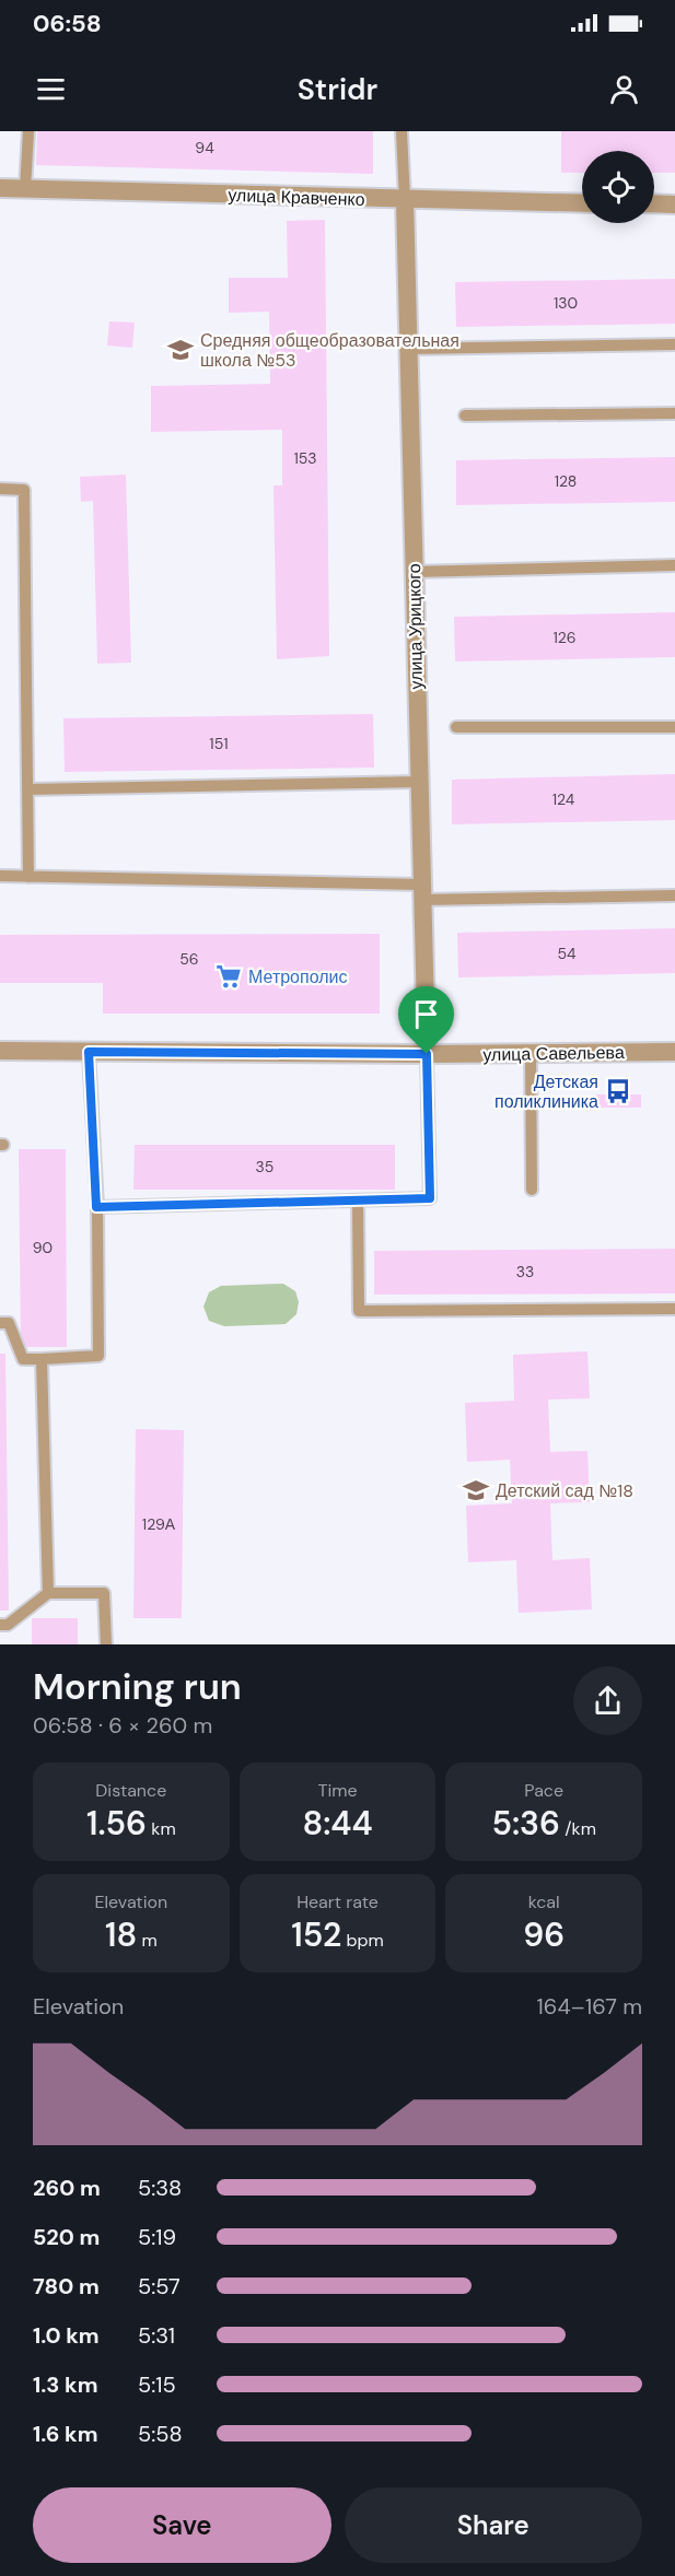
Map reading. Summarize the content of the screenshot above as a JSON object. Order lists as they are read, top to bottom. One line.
{"streets":{"street":["улица Кравченко","улица Урицкого","улица Савельева"]},"crossings":[["улица Кравченко","улица Урицкого"],["улица Урицкого","улица Савельева"]],"places":{"school or university":["Средняя общеобразовательная школа №53","Детский сад №18"],"supermarket":["Метрополис"],"bus stop":["Детская поликлиника"]},"house_numbers":["94","130","153","128","126","151","124","54","56","35","90","33","129А"],"page":{"status":"06:58","header":"Stridr","heading":["Morning run","06:58 · 6 × 260 m"],"stats":[["Distance","1.56 km"],["Time","8:44"],["Pace","5:36 /km"],["Elevation","18 m"],["Heart rate","152 bpm"],["kcal","96"]],"chart":["Elevation","164–167 m"],"list":[{"name":"260 m","note":"5:38"},{"name":"520 m","note":"5:19"},{"name":"780 m","note":"5:57"},{"name":"1.0 km","note":"5:31"},{"name":"1.3 km","note":"5:15"},{"name":"1.6 km","note":"5:58"}],"buttons":["Save","Share"]}}
